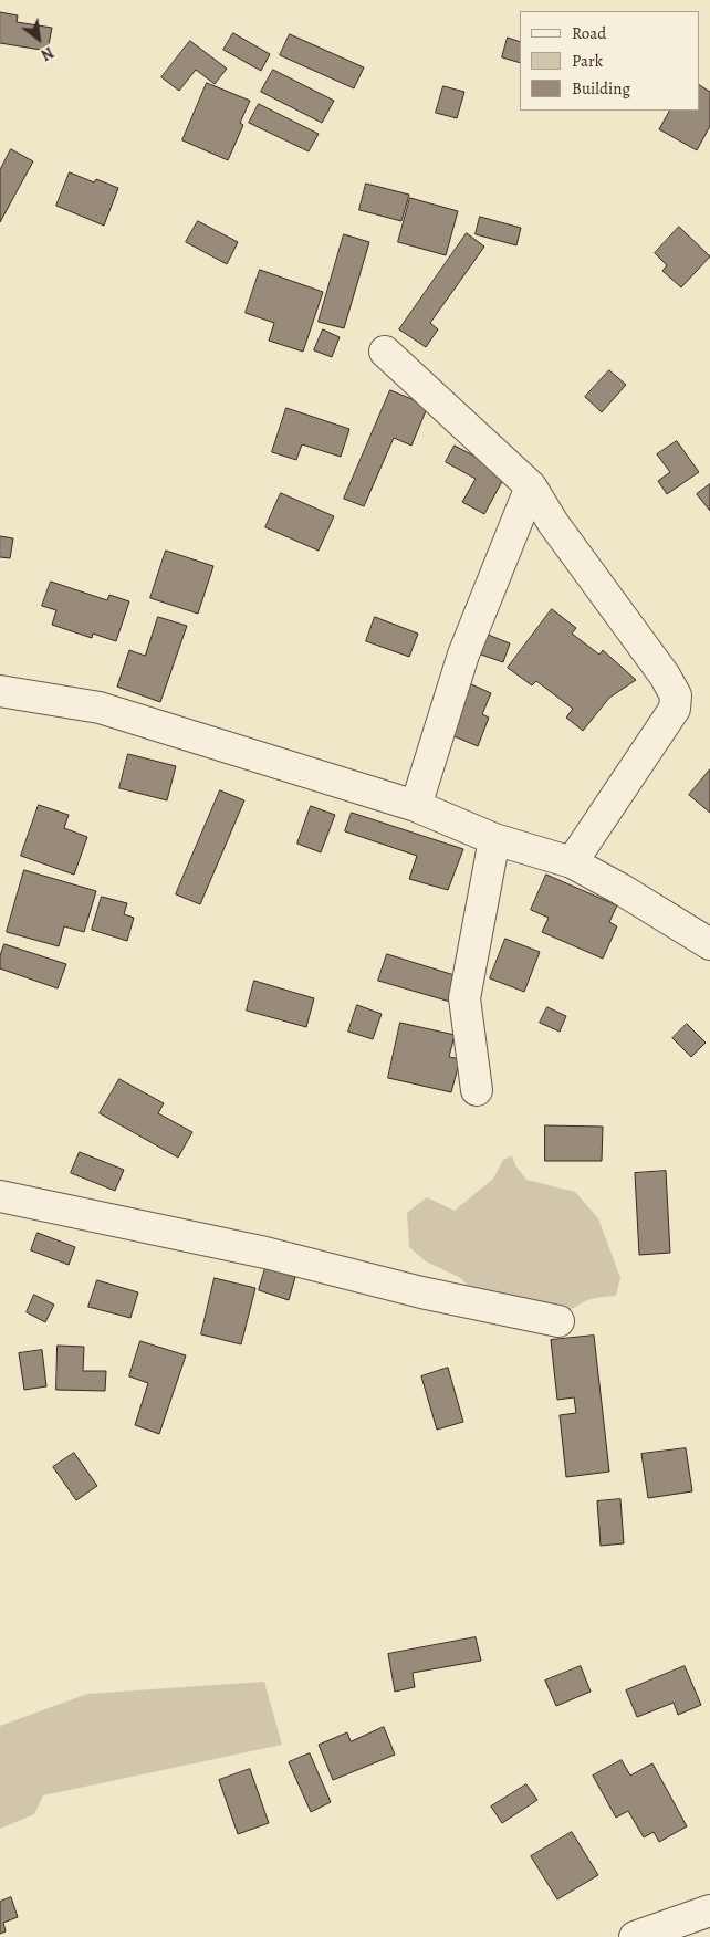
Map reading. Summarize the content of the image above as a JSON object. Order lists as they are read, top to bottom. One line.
{"legend":["Road","Park","Building"],"north":"bottom right"}
